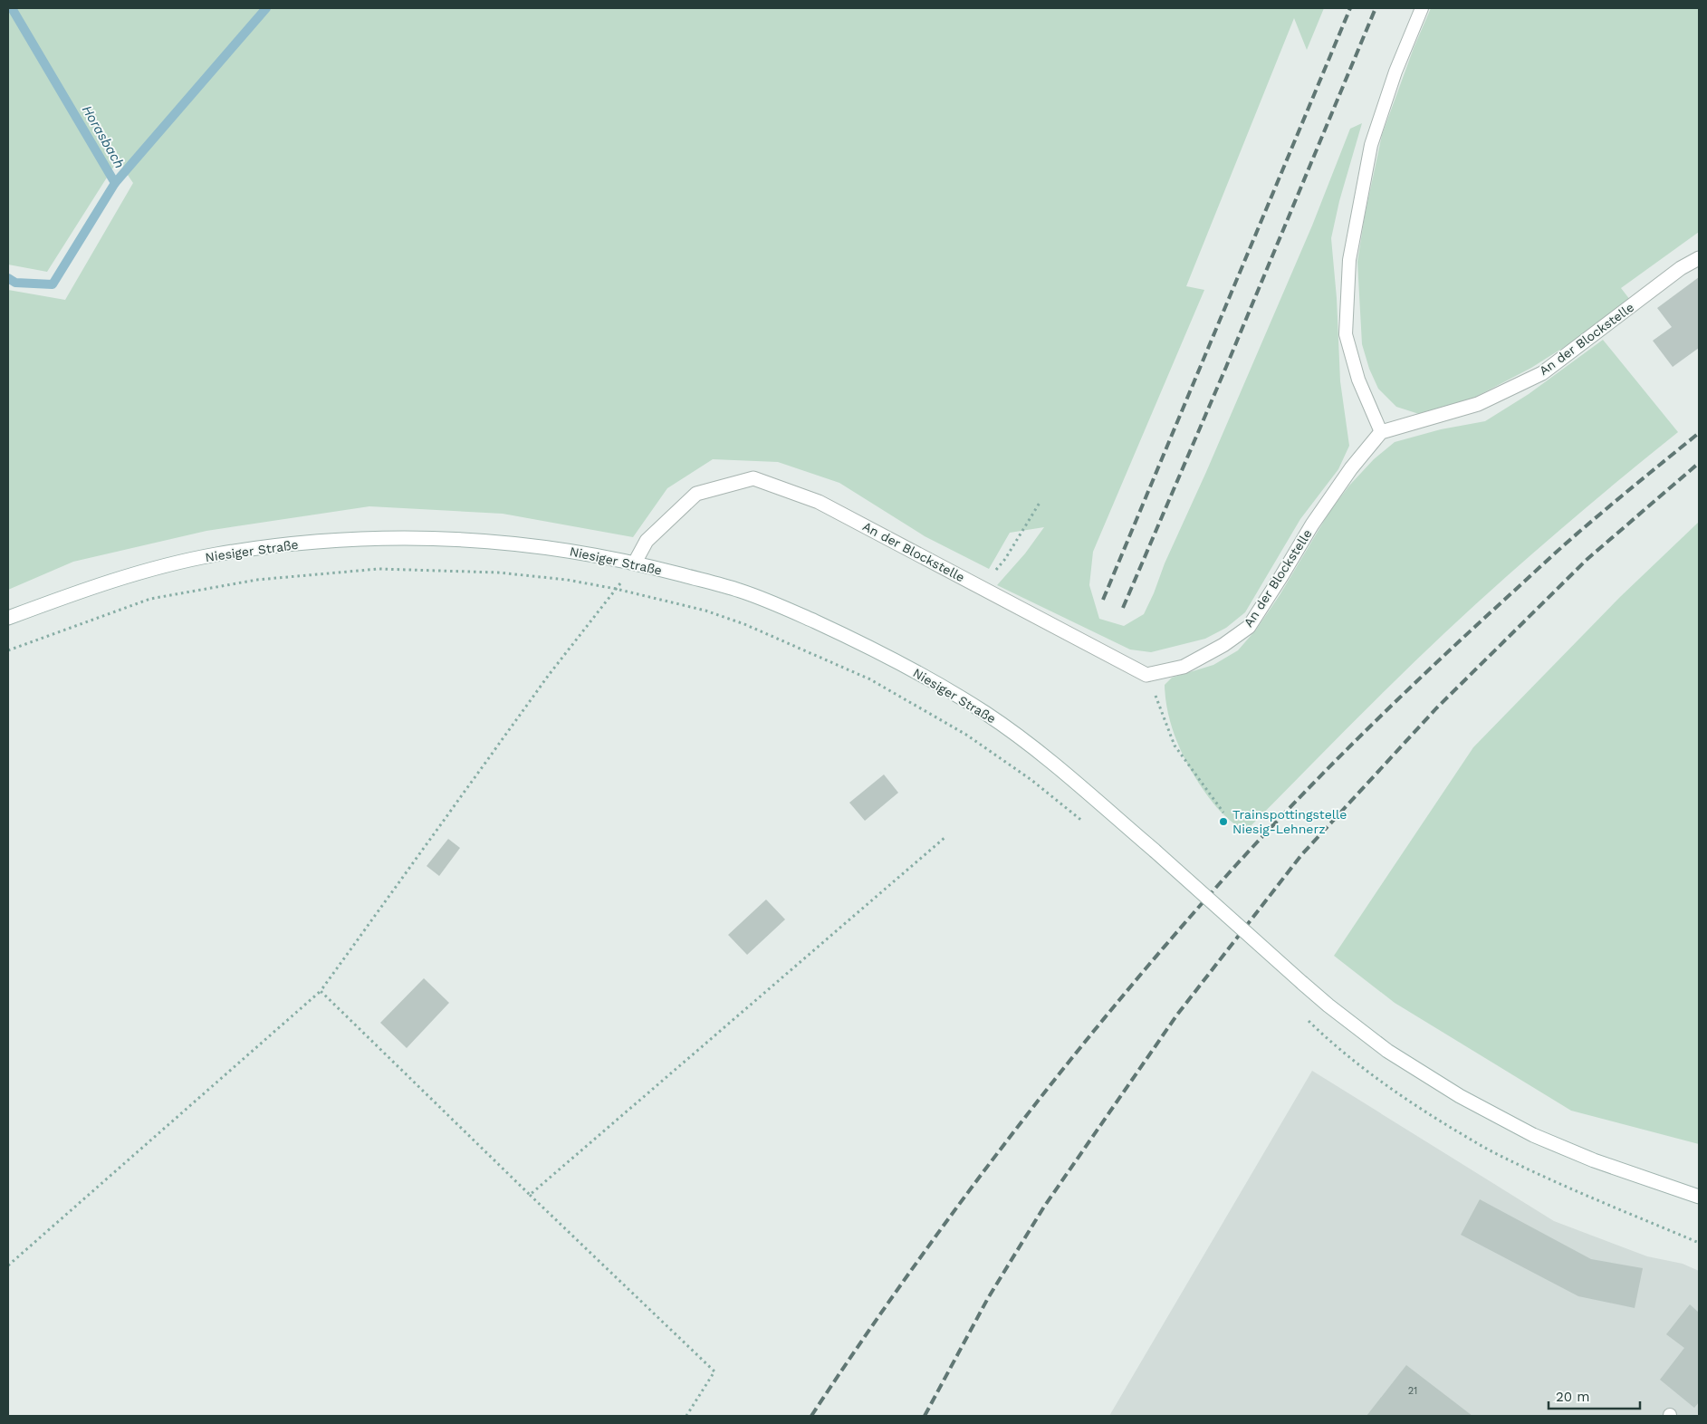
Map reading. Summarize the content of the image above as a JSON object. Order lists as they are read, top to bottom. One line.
{"streets":{"main road":["An der Blockstelle","Niesiger Straße"]},"crossings":[["An der Blockstelle","Niesiger Straße"]],"water":["Horasbach"],"places":["Trainspottingstelle Niesig-Lehnerz"],"house_numbers":["21"],"scale_bar":"20 m"}
